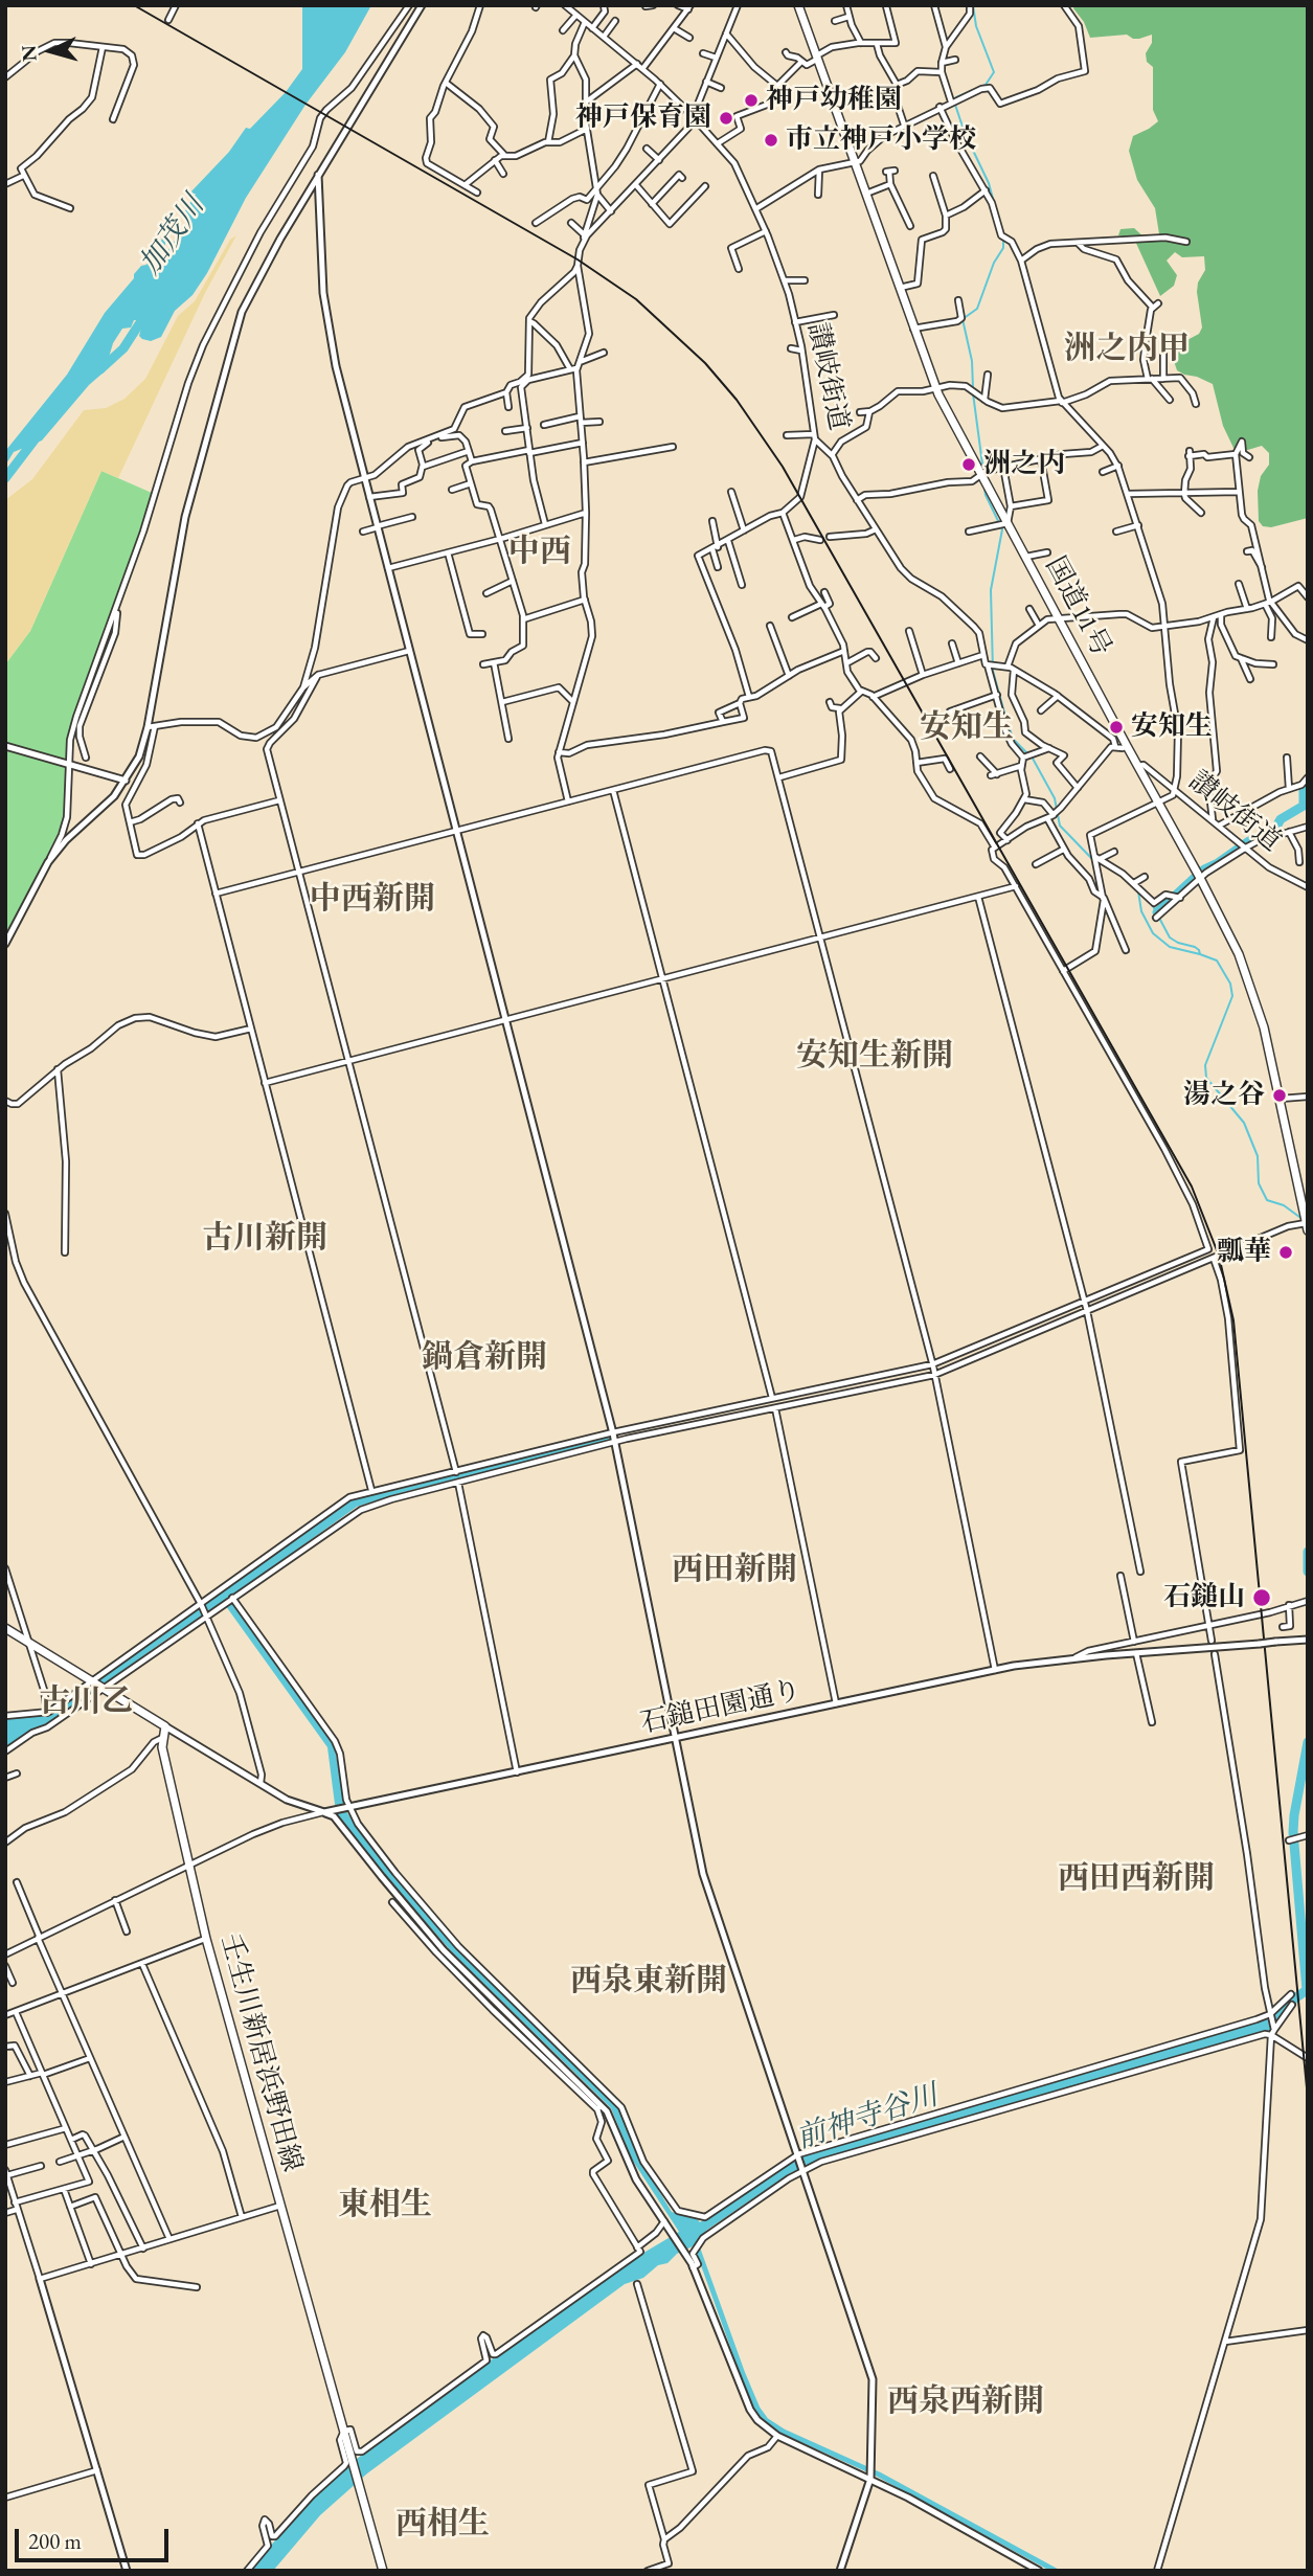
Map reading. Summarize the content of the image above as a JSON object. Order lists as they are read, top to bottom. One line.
{"streets":{"main road":["国道11号","壬生川新居浜野田線"],"street":["讃岐街道","石鎚田園通り"]},"crossings":[["讃岐街道","国道11号"],["石鎚田園通り","壬生川新居浜野田線"]],"districts":["洲之内甲","中西","安知生","中西新開","安知生新開","古川新開","鍋倉新開","西田新開","古川乙","西田西新開","西泉東新開","東相生","西泉西新開","西相生"],"water":["加茂川","前神寺谷川"],"places":["神戸幼稚園","神戸保育園","市立神戸小学校","洲之内","安知生","湯之谷","瓢華","石鎚山"],"scale_bar":"200 m","north":"left"}
